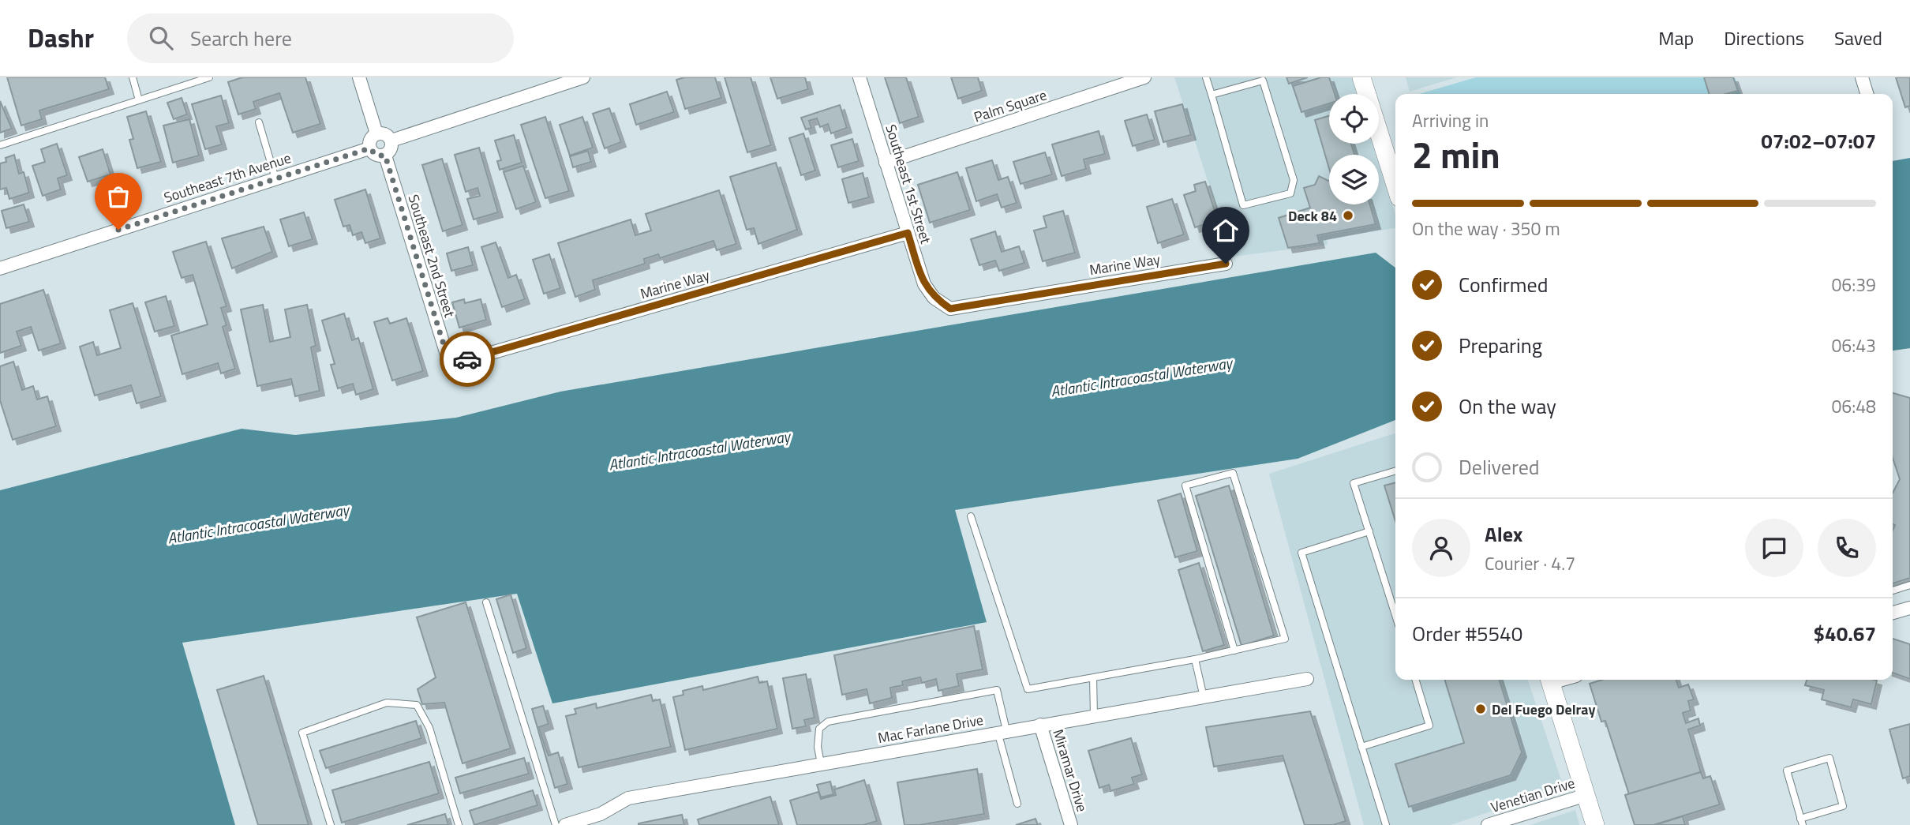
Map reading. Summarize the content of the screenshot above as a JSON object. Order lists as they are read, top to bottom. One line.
{"streets":{"street":["Palm Square","Southeast 7th Avenue","Southeast 1st Street","Southeast 2nd Street","Marine Way","Mac Farlane Drive","Miramar Drive","Venetian Drive"]},"crossings":[["Palm Square","Southeast 1st Street"],["Southeast 7th Avenue","Southeast 2nd Street"],["Southeast 1st Street","Marine Way"],["Southeast 2nd Street","Marine Way"],["Mac Farlane Drive","Miramar Drive"]],"water":["Atlantic Intracoastal Waterway"],"places":["Deck 84","Del Fuego Delray"],"page":{"header":"Dashr","search":"Search here","nav":["Map","Directions","Saved"],"heading":["2 min","Arriving in","07:02–07:07"],"panel":["Alex","Courier · 4.7","Order #5540","$40.67"],"bar":"On the way · 350 m","list":[["Confirmed","06:39"],["Preparing","06:43"],["On the way","06:48"],"Delivered"]}}
